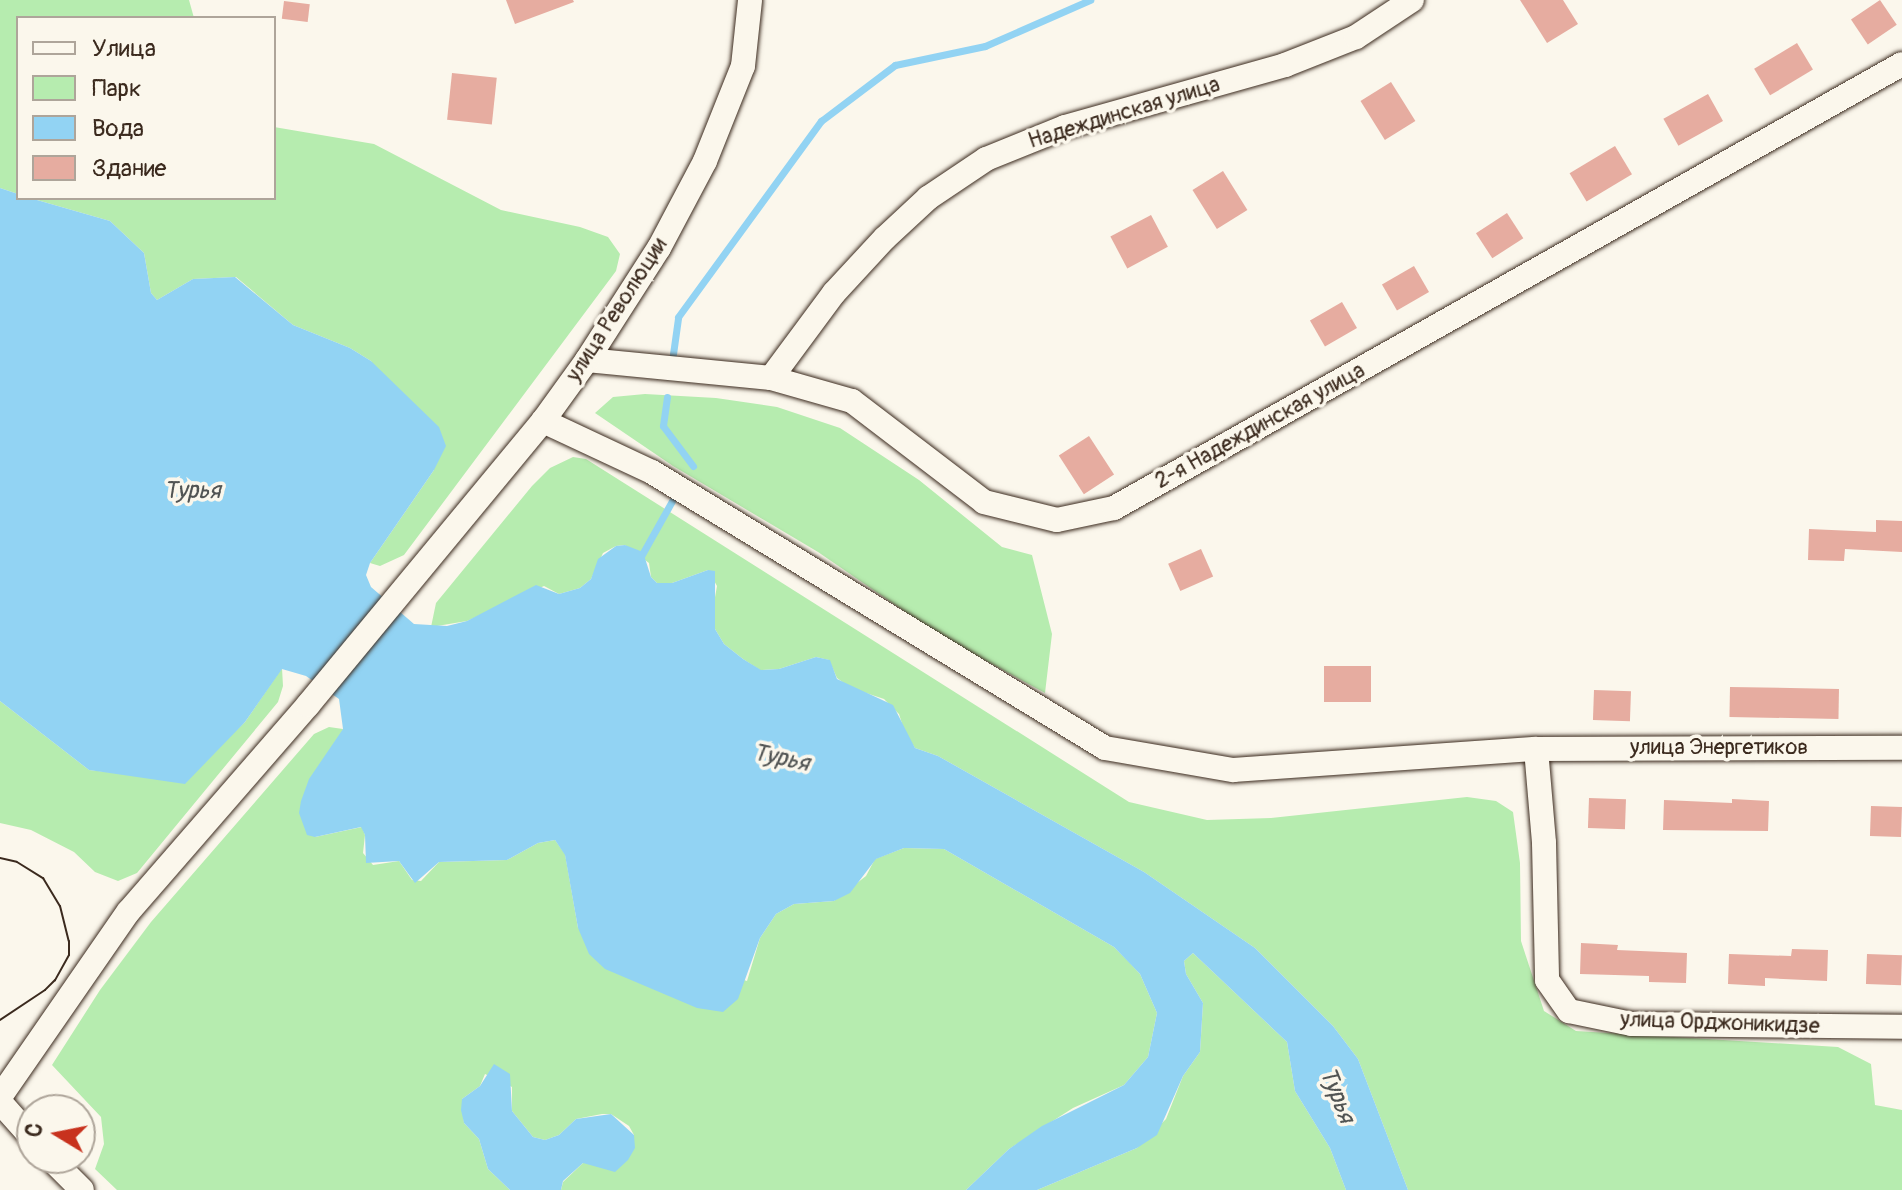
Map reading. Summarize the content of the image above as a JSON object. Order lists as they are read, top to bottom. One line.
{"streets":{"street":["Надеждинская улица","улица Революции","2-я Надеждинская улица","улица Энергетиков","улица Орджоникидзе"]},"crossings":[["Надеждинская улица","2-я Надеждинская улица"],["улица Революции","2-я Надеждинская улица"],["улица Революции","улица Энергетиков"],["улица Энергетиков","улица Орджоникидзе"]],"water":["Турья"],"legend":["Улица","Парк","Вода","Здание"],"north":"left"}
